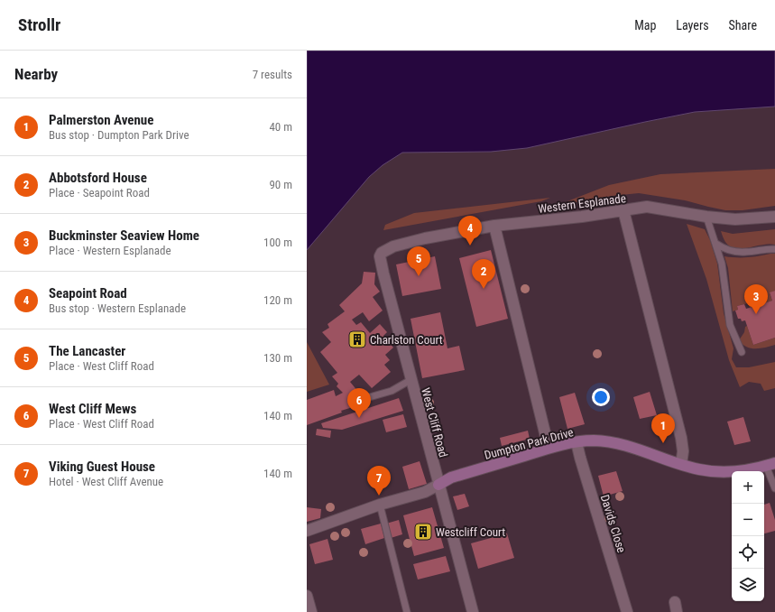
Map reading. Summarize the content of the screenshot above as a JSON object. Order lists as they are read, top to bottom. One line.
{"streets":{"street":["Western Esplanade","West Cliff Road","Dumpton Park Drive","Davids Close"]},"crossings":[["Western Esplanade","West Cliff Road"],["West Cliff Road","Dumpton Park Drive"],["Dumpton Park Drive","Davids Close"]],"places":{"building":["Charlston Court","Westcliff Court"]},"page":{"header":"Strollr","nav":["Map","Layers","Share"],"heading":["Nearby","7 results"],"list":[{"mark":"1","name":"Palmerston Avenue","note":"Bus stop · Dumpton Park Drive","value":"40 m"},{"mark":"2","name":"Abbotsford House","note":"Place · Seapoint Road","value":"90 m"},{"mark":"3","name":"Buckminster Seaview Home","note":"Place · Western Esplanade","value":"100 m"},{"mark":"4","name":"Seapoint Road","note":"Bus stop · Western Esplanade","value":"120 m"},{"mark":"5","name":"The Lancaster","note":"Place · West Cliff Road","value":"130 m"},{"mark":"6","name":"West Cliff Mews","note":"Place · West Cliff Road","value":"140 m"},{"mark":"7","name":"Viking Guest House","note":"Hotel · West Cliff Avenue","value":"140 m"}],"pins":["4","5","2","3","6","1","7"],"map_buttons":["+","−"]}}
